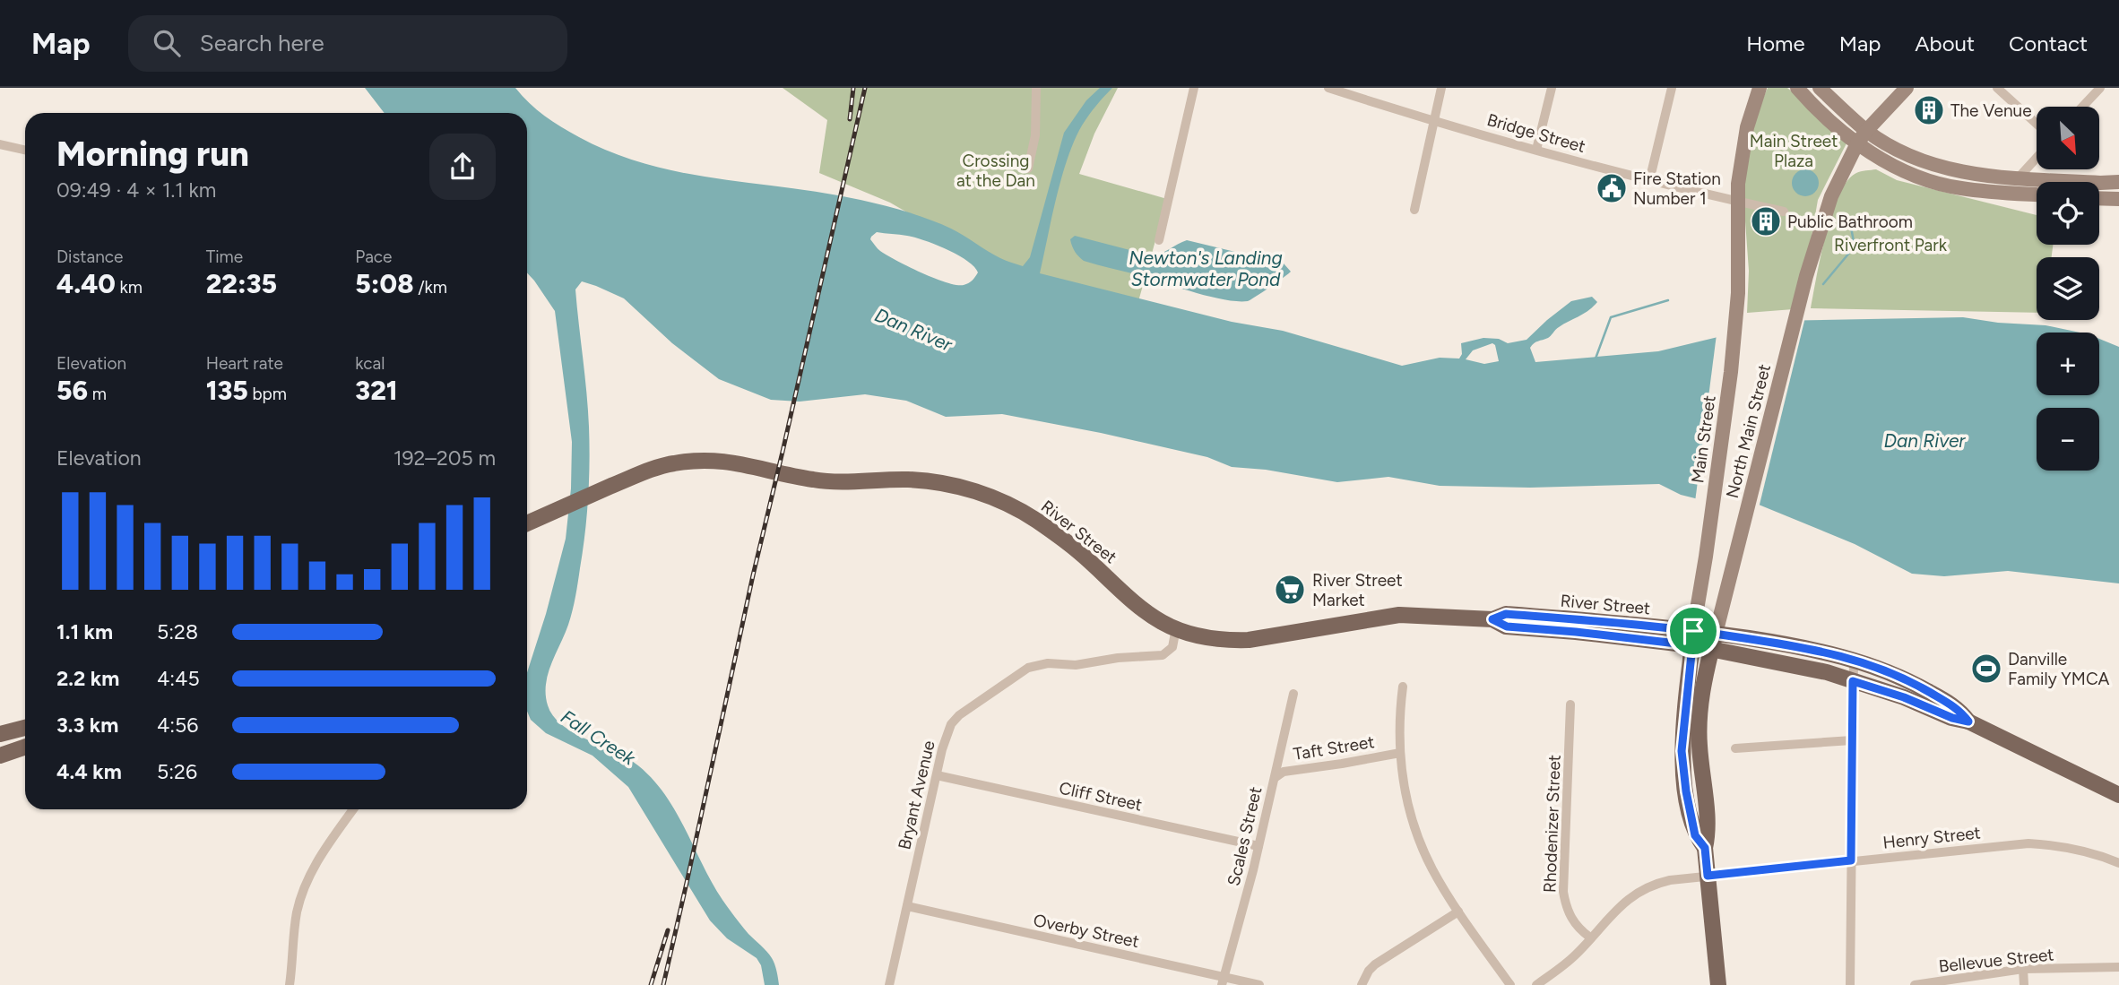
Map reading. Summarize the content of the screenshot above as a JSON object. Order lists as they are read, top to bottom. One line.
{"streets":{"main road":["North Main Street","Main Street","River Street"],"street":["Bridge Street","Taft Street","Bryant Avenue","Cliff Street","Rhodenizer Street","Scales Street","Henry Street","Overby Street","Bellevue Street"]},"crossings":[["Bridge Street","Main Street"],["North Main Street","River Street"],["Main Street","River Street"],["River Street","Bryant Avenue"],["Taft Street","Scales Street"],["Bryant Avenue","Cliff Street"],["Bryant Avenue","Overby Street"],["Cliff Street","Scales Street"],["Rhodenizer Street","Henry Street"],["Scales Street","Overby Street"]],"water":["Newton's Landing Stormwater Pond","Dan River","Fall Creek"],"parks":["Main Street Plaza","Crossing at the Dan","Riverfront Park"],"places":{"building":["The Venue","Public Bathroom"],"public building":["Fire Station Number 1"],"supermarket":["River Street Market"],"sports":["Danville Family YMCA"]},"north":"bottom right","page":{"header":"Map","search":"Search here","nav":["Home","Map","About","Contact"],"map_buttons":["+","−"],"heading":["Morning run","09:49 · 4 × 1.1 km"],"stats":[["Distance","4.40 km"],["Time","22:35"],["Pace","5:08 /km"],["Elevation","56 m"],["Heart rate","135 bpm"],["kcal","321"]],"chart":["Elevation","192–205 m"],"list":[{"name":"1.1 km","note":"5:28"},{"name":"2.2 km","note":"4:45"},{"name":"3.3 km","note":"4:56"},{"name":"4.4 km","note":"5:26"}]}}
